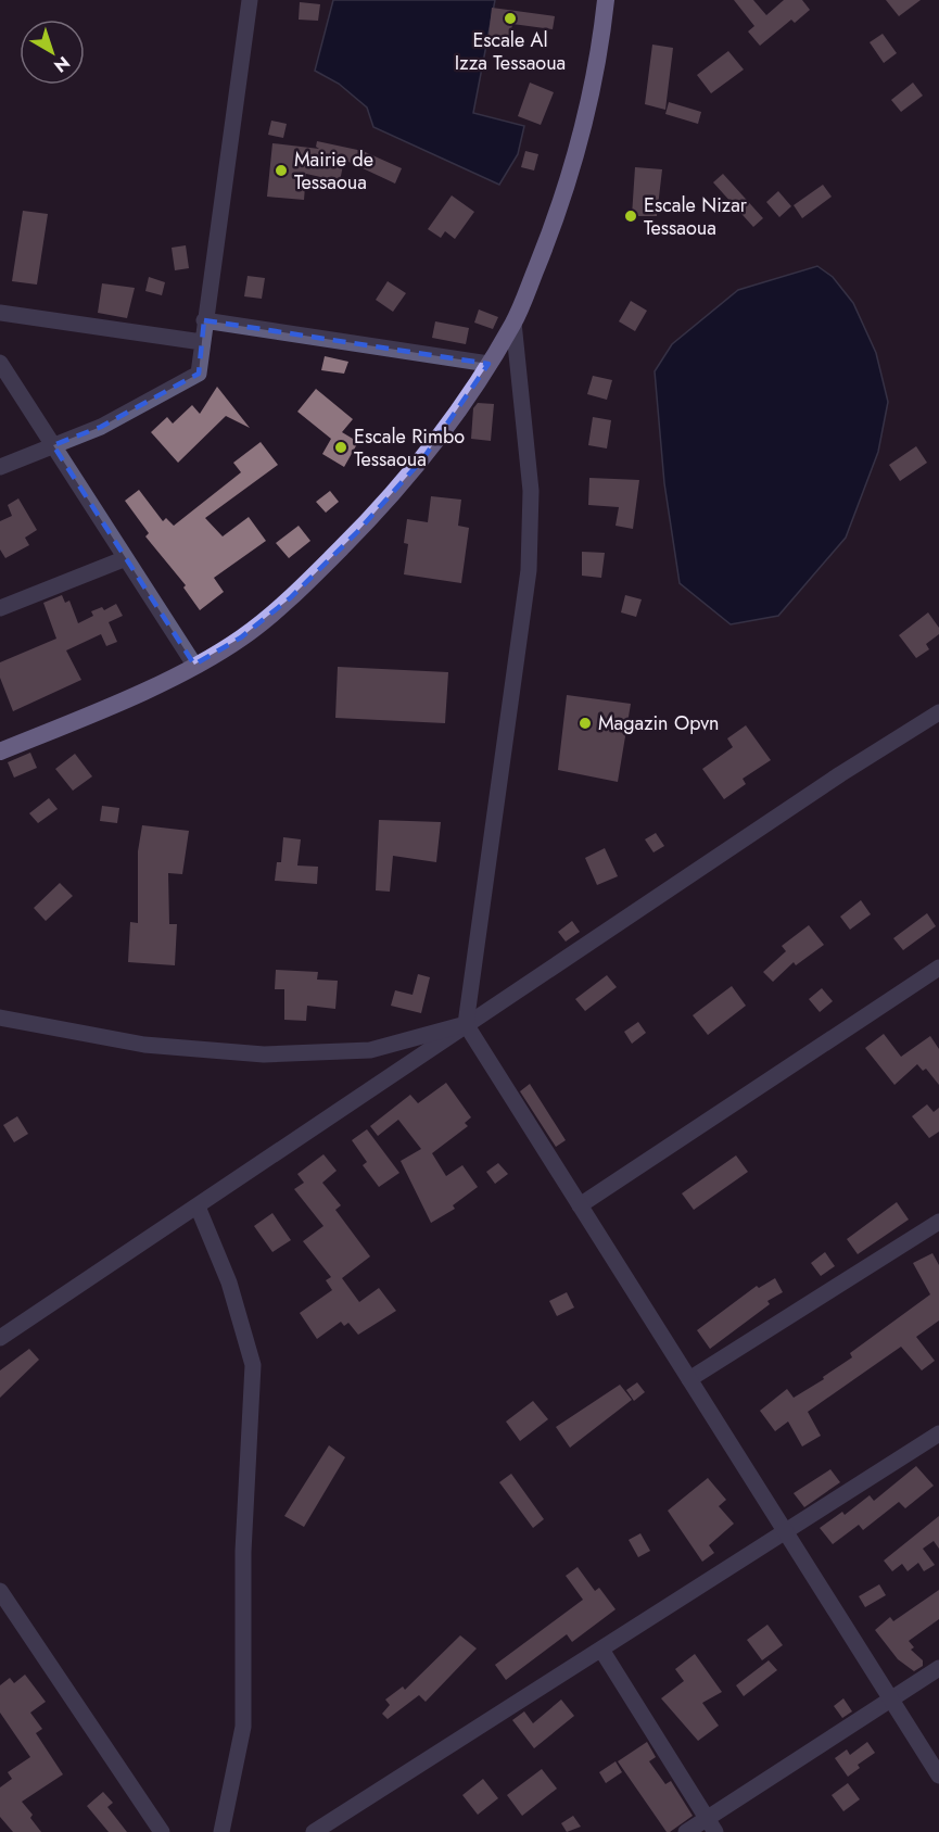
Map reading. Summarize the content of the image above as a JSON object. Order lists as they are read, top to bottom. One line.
{"places":["Escale Al Izza Tessaoua","Mairie de Tessaoua","Escale Nizar Tessaoua","Escale Rimbo Tessaoua","Magazin Opvn"],"north":"bottom right"}
